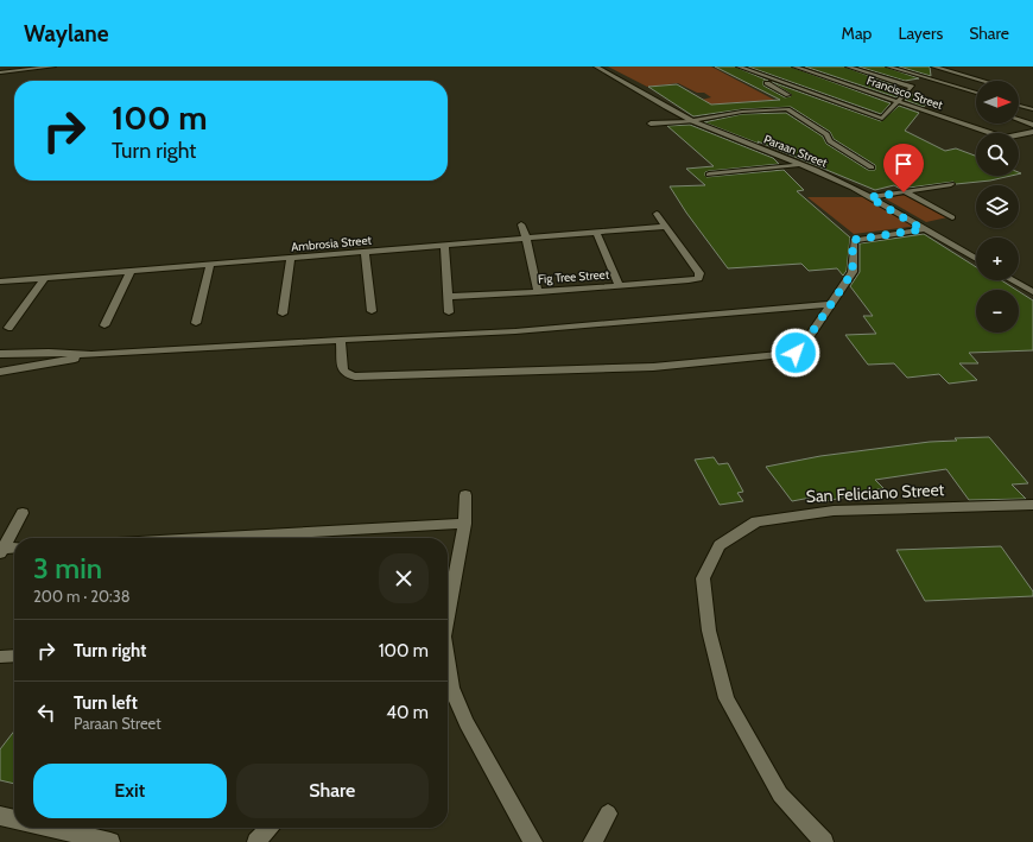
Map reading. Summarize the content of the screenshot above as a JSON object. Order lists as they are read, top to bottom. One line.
{"streets":{"street":["Francisco Street","Paraan Street","Ambrosia Street","Fig Tree Street","San Feliciano Street"]},"crossings":[["Ambrosia Street","Fig Tree Street"]],"north":"right","page":{"header":"Waylane","nav":["Map","Layers","Share"],"map_buttons":["+","−"],"turn":["100 m","Turn right"],"heading":["3 min","200 m · 20:38"],"list":[{"name":"Turn right","value":"100 m"},{"name":"Turn left","note":"Paraan Street","value":"40 m"}],"buttons":["Exit","Share"]}}
